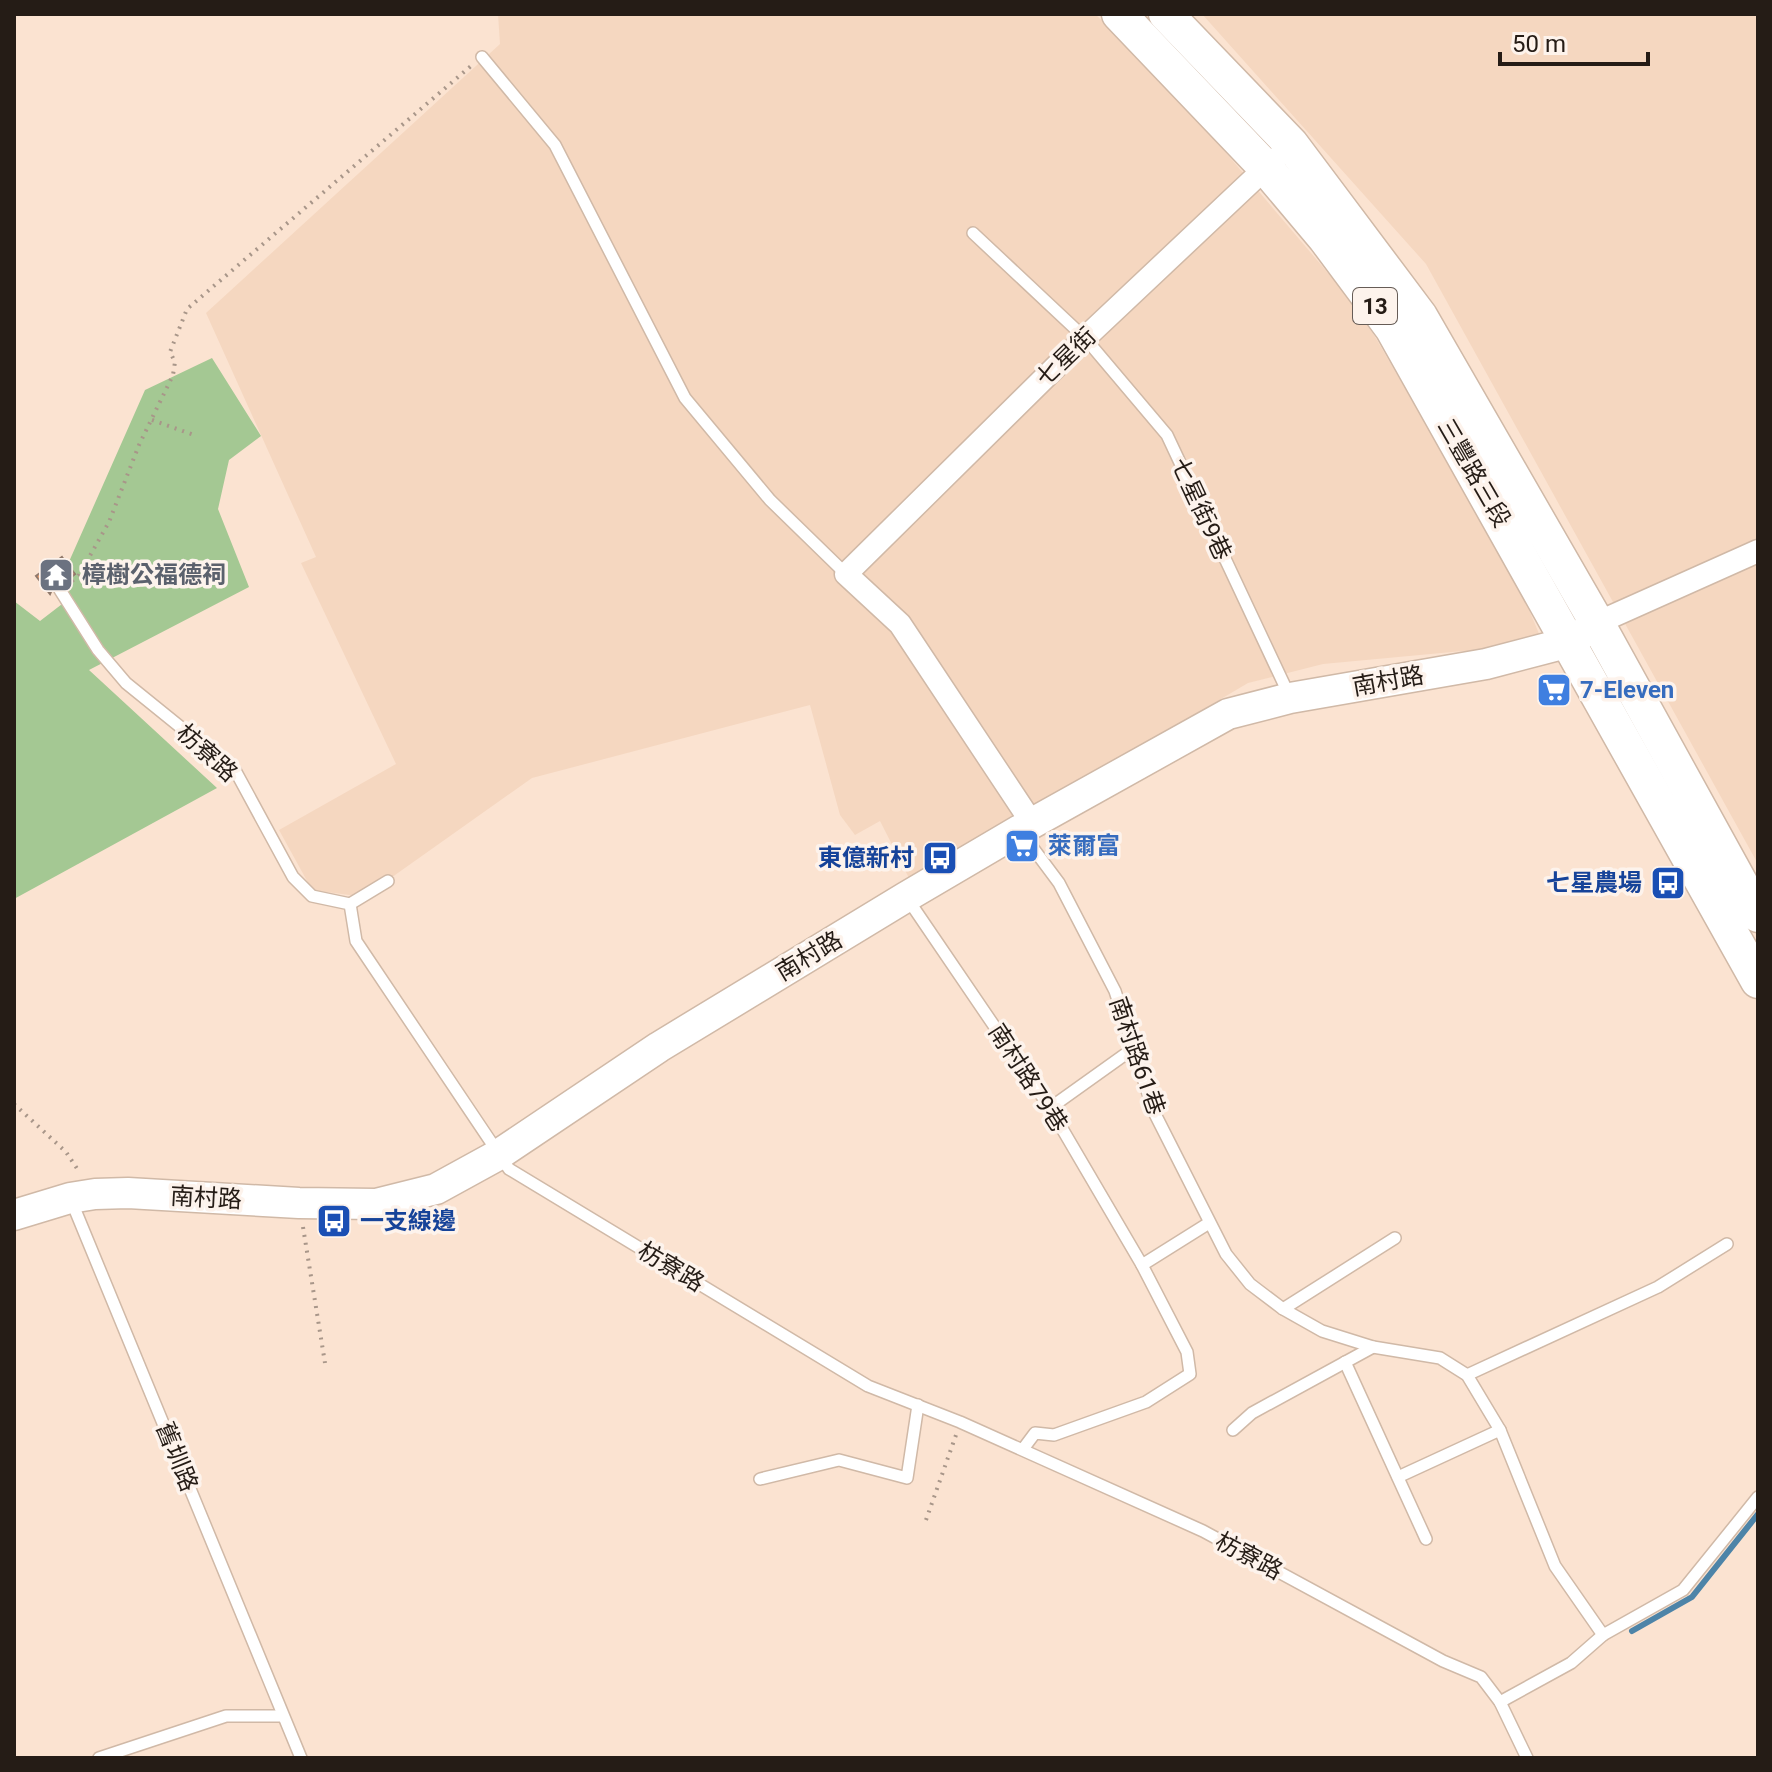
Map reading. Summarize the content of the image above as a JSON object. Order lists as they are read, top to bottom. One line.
{"streets":{"main road":["13","三豐路三段"],"street":["七星街","南村路"],"lane":["七星街9巷","枋寮路","南村路61巷","南村路79巷","舊圳路"]},"crossings":[["七星街","三豐路三段"],["七星街","七星街9巷"],["三豐路三段","南村路"],["七星街9巷","南村路"],["南村路","枋寮路"],["南村路","南村路61巷"],["南村路","南村路79巷"],["南村路","舊圳路"],["枋寮路","南村路79巷"]],"places":{"temple":["樟樹公福德祠"],"supermarket":["7-Eleven","萊爾富"],"bus stop":["東億新村","七星農場","一支線邊"]},"scale_bar":"50 m"}
